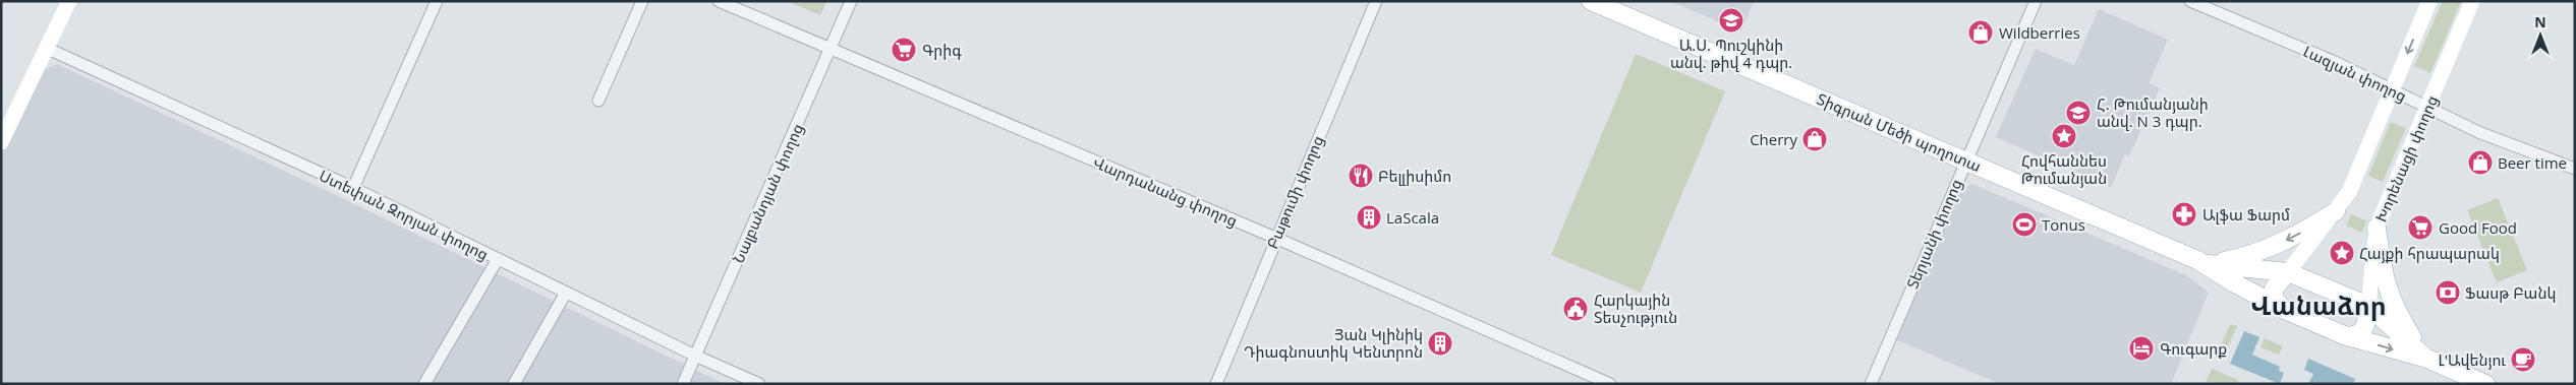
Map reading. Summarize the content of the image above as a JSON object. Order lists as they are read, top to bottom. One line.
{"streets":{"main road":["Տիգրան Մեծի պողոտա","Խորենացի փողոց"],"street":["Լազյան փողոց","Վարդանանց փողոց","Բաթումի փողոց","Նալբանդյան փողոց","Ստեփան Զորյան փողոց","Տերյանի փողոց"]},"crossings":[["Լազյան փողոց","Խորենացի փողոց"],["Տիգրան Մեծի պողոտա","Խորենացի փողոց"],["Տիգրան Մեծի պողոտա","Տերյանի փողոց"],["Վարդանանց փողոց","Բաթումի փողոց"],["Վարդանանց փողոց","Նալբանդյան փողոց"],["Նալբանդյան փողոց","Ստեփան Զորյան փողոց"]],"districts":["Վանաձոր"],"places":{"school or university":["Ա.Ս. Պուշկինի անվ. թիվ 4 դպր.","Հ. Թումանյանի անվ. N 3 դպր."],"shop":["Wildberries","Cherry","Beer time"],"supermarket":["Գրիգ","Good Food"],"place":["Հովհաննես Թումանյան","Հայքի հրապարակ"],"restaurant":["Բելլիսիմո"],"pharmacy":["Ալֆա Ֆարմ"],"building":["LaScala","Յան Կլինիկ Դիագնոստիկ Կենտրոն"],"sports":["Tonus"],"bank":["Ֆասթ Բանկ"],"public building":["Հարկային Տեսչություն"],"hotel":["Գուգարք"],"cafe":["Լ'Ավենյու"]},"north":"top"}
